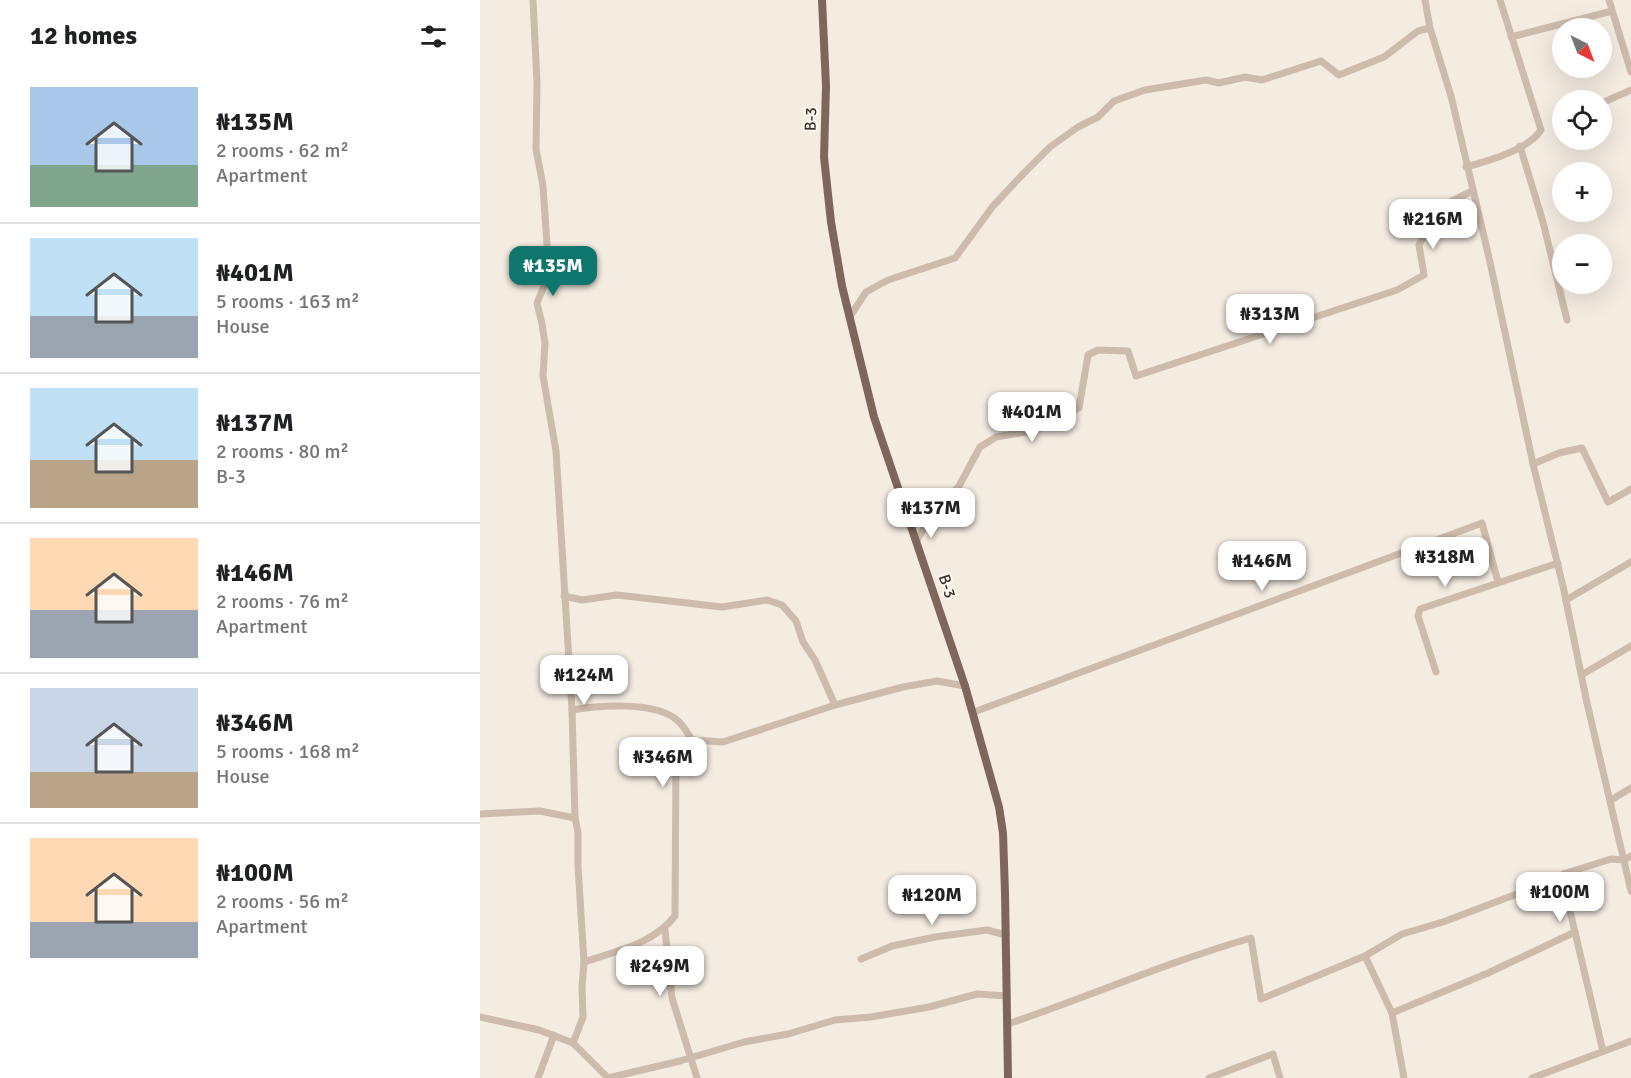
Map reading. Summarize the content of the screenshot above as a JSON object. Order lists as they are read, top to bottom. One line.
{"streets":{"main road":["B-3"]},"north":"bottom right","page":{"heading":"12 homes","map_buttons":["+","−"],"list":[{"name":"₦135M","note":"2 rooms · 62 m² · Apartment"},{"name":"₦401M","note":"5 rooms · 163 m² · House"},{"name":"₦137M","note":"2 rooms · 80 m² · B-3"},{"name":"₦146M","note":"2 rooms · 76 m² · Apartment"},{"name":"₦346M","note":"5 rooms · 168 m² · House"},{"name":"₦100M","note":"2 rooms · 56 m² · Apartment"}],"price":["₦216M","₦135M","₦313M","₦401M","₦137M","₦318M","₦146M","₦124M","₦346M","₦100M","₦120M","₦249M"]}}
